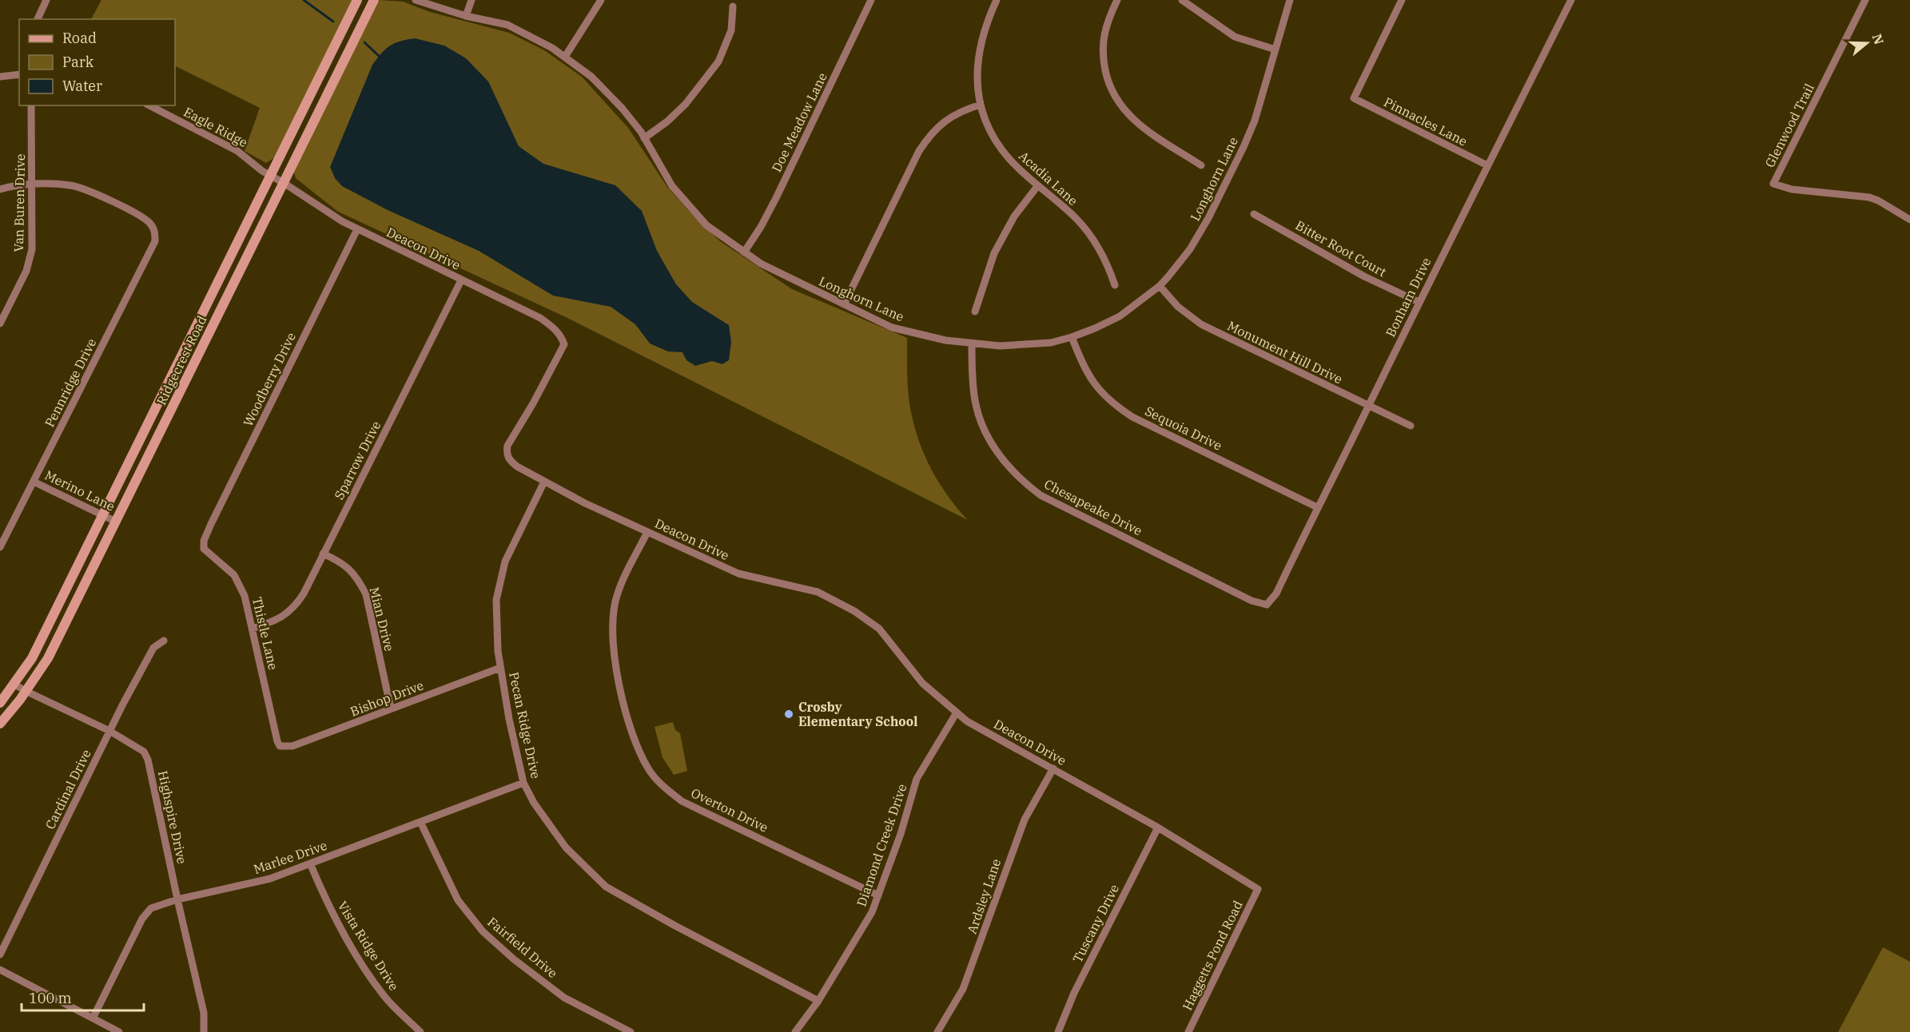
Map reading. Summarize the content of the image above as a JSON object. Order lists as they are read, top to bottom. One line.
{"streets":{"main road":["Ridgecrest Road"],"street":["Pinnacles Lane","Doe Meadow Lane","Glenwood Trail","Eagle Ridge","Acadia Lane","Longhorn Lane","Van Buren Drive","Deacon Drive","Bitter Root Court","Bonham Drive","Monument Hill Drive","Woodberry Drive","Pennridge Drive","Sequoia Drive","Sparrow Drive","Merino Lane","Chesapeake Drive","Mian Drive","Thistle Lane","Bishop Drive","Pecan Ridge Drive","Cardinal Drive","Overton Drive","Highspire Drive","Diamond Creek Drive","Marlee Drive","Ardsley Lane","Tuscany Drive","Vista Ridge Drive","Fairfield Drive","Haggetts Pond Road"]},"crossings":[["Pinnacles Lane","Bonham Drive"],["Doe Meadow Lane","Longhorn Lane"],["Eagle Ridge","Deacon Drive"],["Eagle Ridge","Ridgecrest Road"],["Longhorn Lane","Monument Hill Drive"],["Longhorn Lane","Sequoia Drive"],["Longhorn Lane","Chesapeake Drive"],["Van Buren Drive","Pennridge Drive"],["Deacon Drive","Ridgecrest Road"],["Deacon Drive","Woodberry Drive"],["Deacon Drive","Sparrow Drive"],["Deacon Drive","Pecan Ridge Drive"],["Deacon Drive","Overton Drive"],["Deacon Drive","Diamond Creek Drive"],["Deacon Drive","Ardsley Lane"],["Deacon Drive","Tuscany Drive"],["Deacon Drive","Haggetts Pond Road"],["Bitter Root Court","Bonham Drive"],["Bonham Drive","Monument Hill Drive"],["Bonham Drive","Sequoia Drive"],["Bonham Drive","Chesapeake Drive"],["Ridgecrest Road","Merino Lane"],["Ridgecrest Road","Highspire Drive"],["Woodberry Drive","Thistle Lane"],["Pennridge Drive","Merino Lane"],["Sparrow Drive","Mian Drive"],["Sparrow Drive","Thistle Lane"],["Mian Drive","Bishop Drive"],["Thistle Lane","Bishop Drive"],["Bishop Drive","Pecan Ridge Drive"],["Pecan Ridge Drive","Diamond Creek Drive"],["Pecan Ridge Drive","Marlee Drive"],["Cardinal Drive","Highspire Drive"],["Overton Drive","Diamond Creek Drive"],["Highspire Drive","Marlee Drive"],["Marlee Drive","Vista Ridge Drive"],["Marlee Drive","Fairfield Drive"]],"places":["Crosby Elementary School"],"legend":["Road","Park","Water"],"scale_bar":"100 m","north":"right"}
